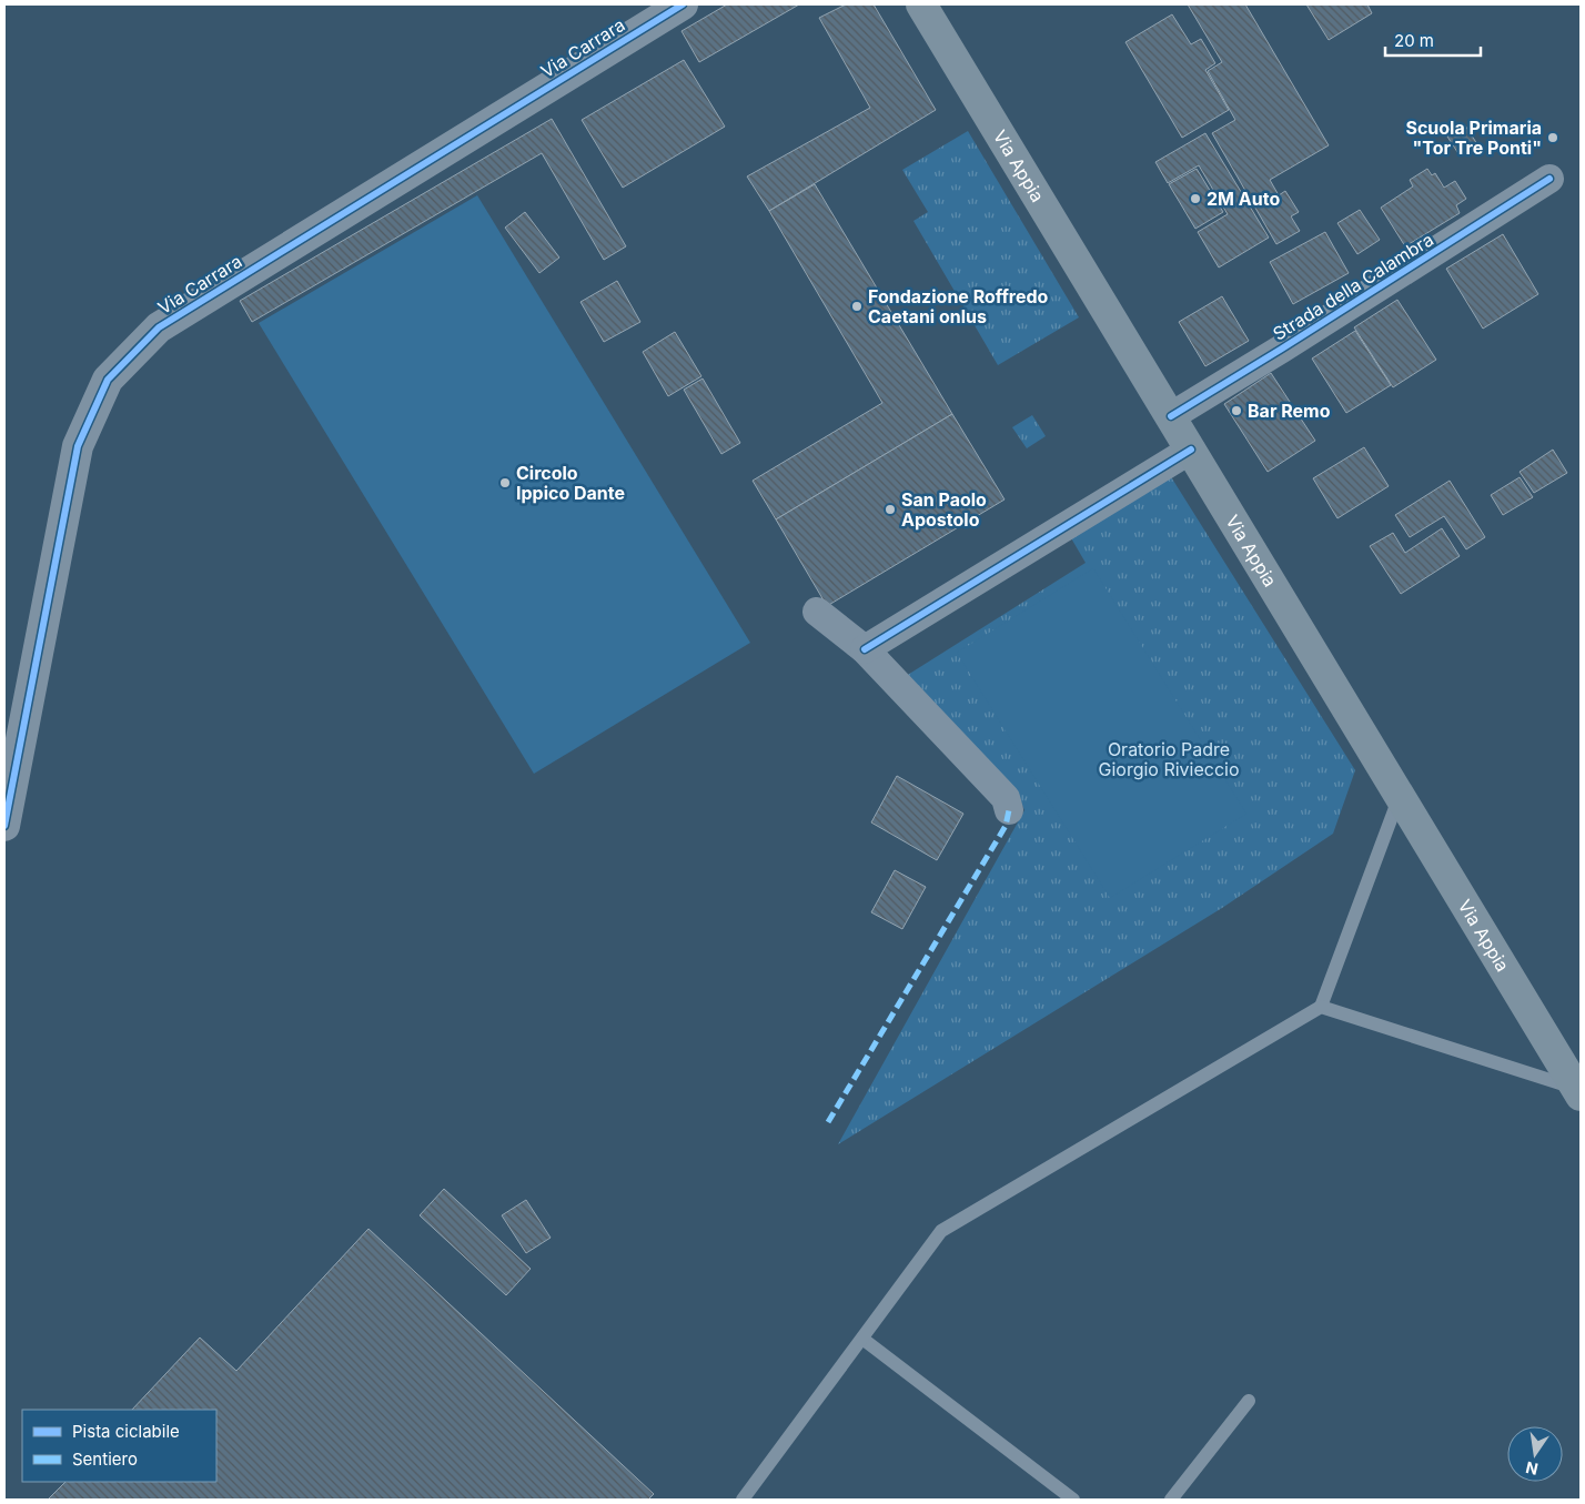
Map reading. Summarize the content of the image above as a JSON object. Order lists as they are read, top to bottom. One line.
{"streets":{"main road":["Via Appia"],"street":["Via Carrara","Strada della Calambra"]},"crossings":[["Via Appia","Strada della Calambra"]],"parks":["Oratorio Padre Giorgio Rivieccio"],"places":["Scuola Primaria \"Tor Tre Ponti\"","2M Auto","Fondazione Roffredo Caetani onlus","Bar Remo","Circolo Ippico Dante","San Paolo Apostolo"],"legend":["Pista ciclabile","Sentiero"],"scale_bar":"20 m","north":"bottom"}
